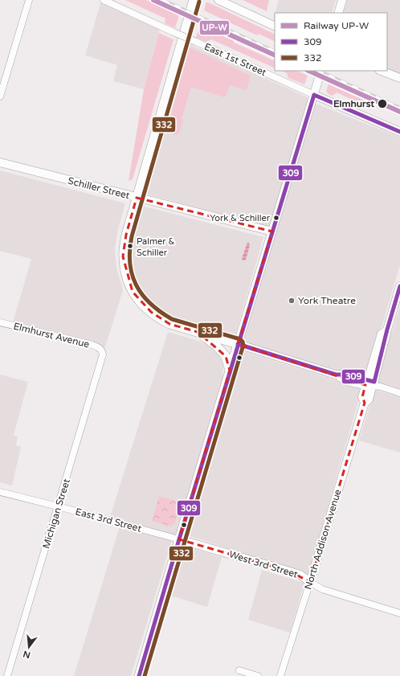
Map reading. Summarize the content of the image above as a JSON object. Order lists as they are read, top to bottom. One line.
{"streets":{"street":["East 1st Street","Schiller Street","Elmhurst Avenue","Michigan Street","East 3rd Street","North Addison Avenue","West 3rd Street"]},"crossings":[["Elmhurst Avenue","Michigan Street"],["Michigan Street","East 3rd Street"],["East 3rd Street","West 3rd Street"],["North Addison Avenue","West 3rd Street"]],"places":["Elmhurst","York & Schiller","Palmer & Schiller","York Theatre"],"lines":["rail line UP-W","transit line 332","transit line 309"],"legend":["Railway UP-W","309","332"],"north":"bottom"}
